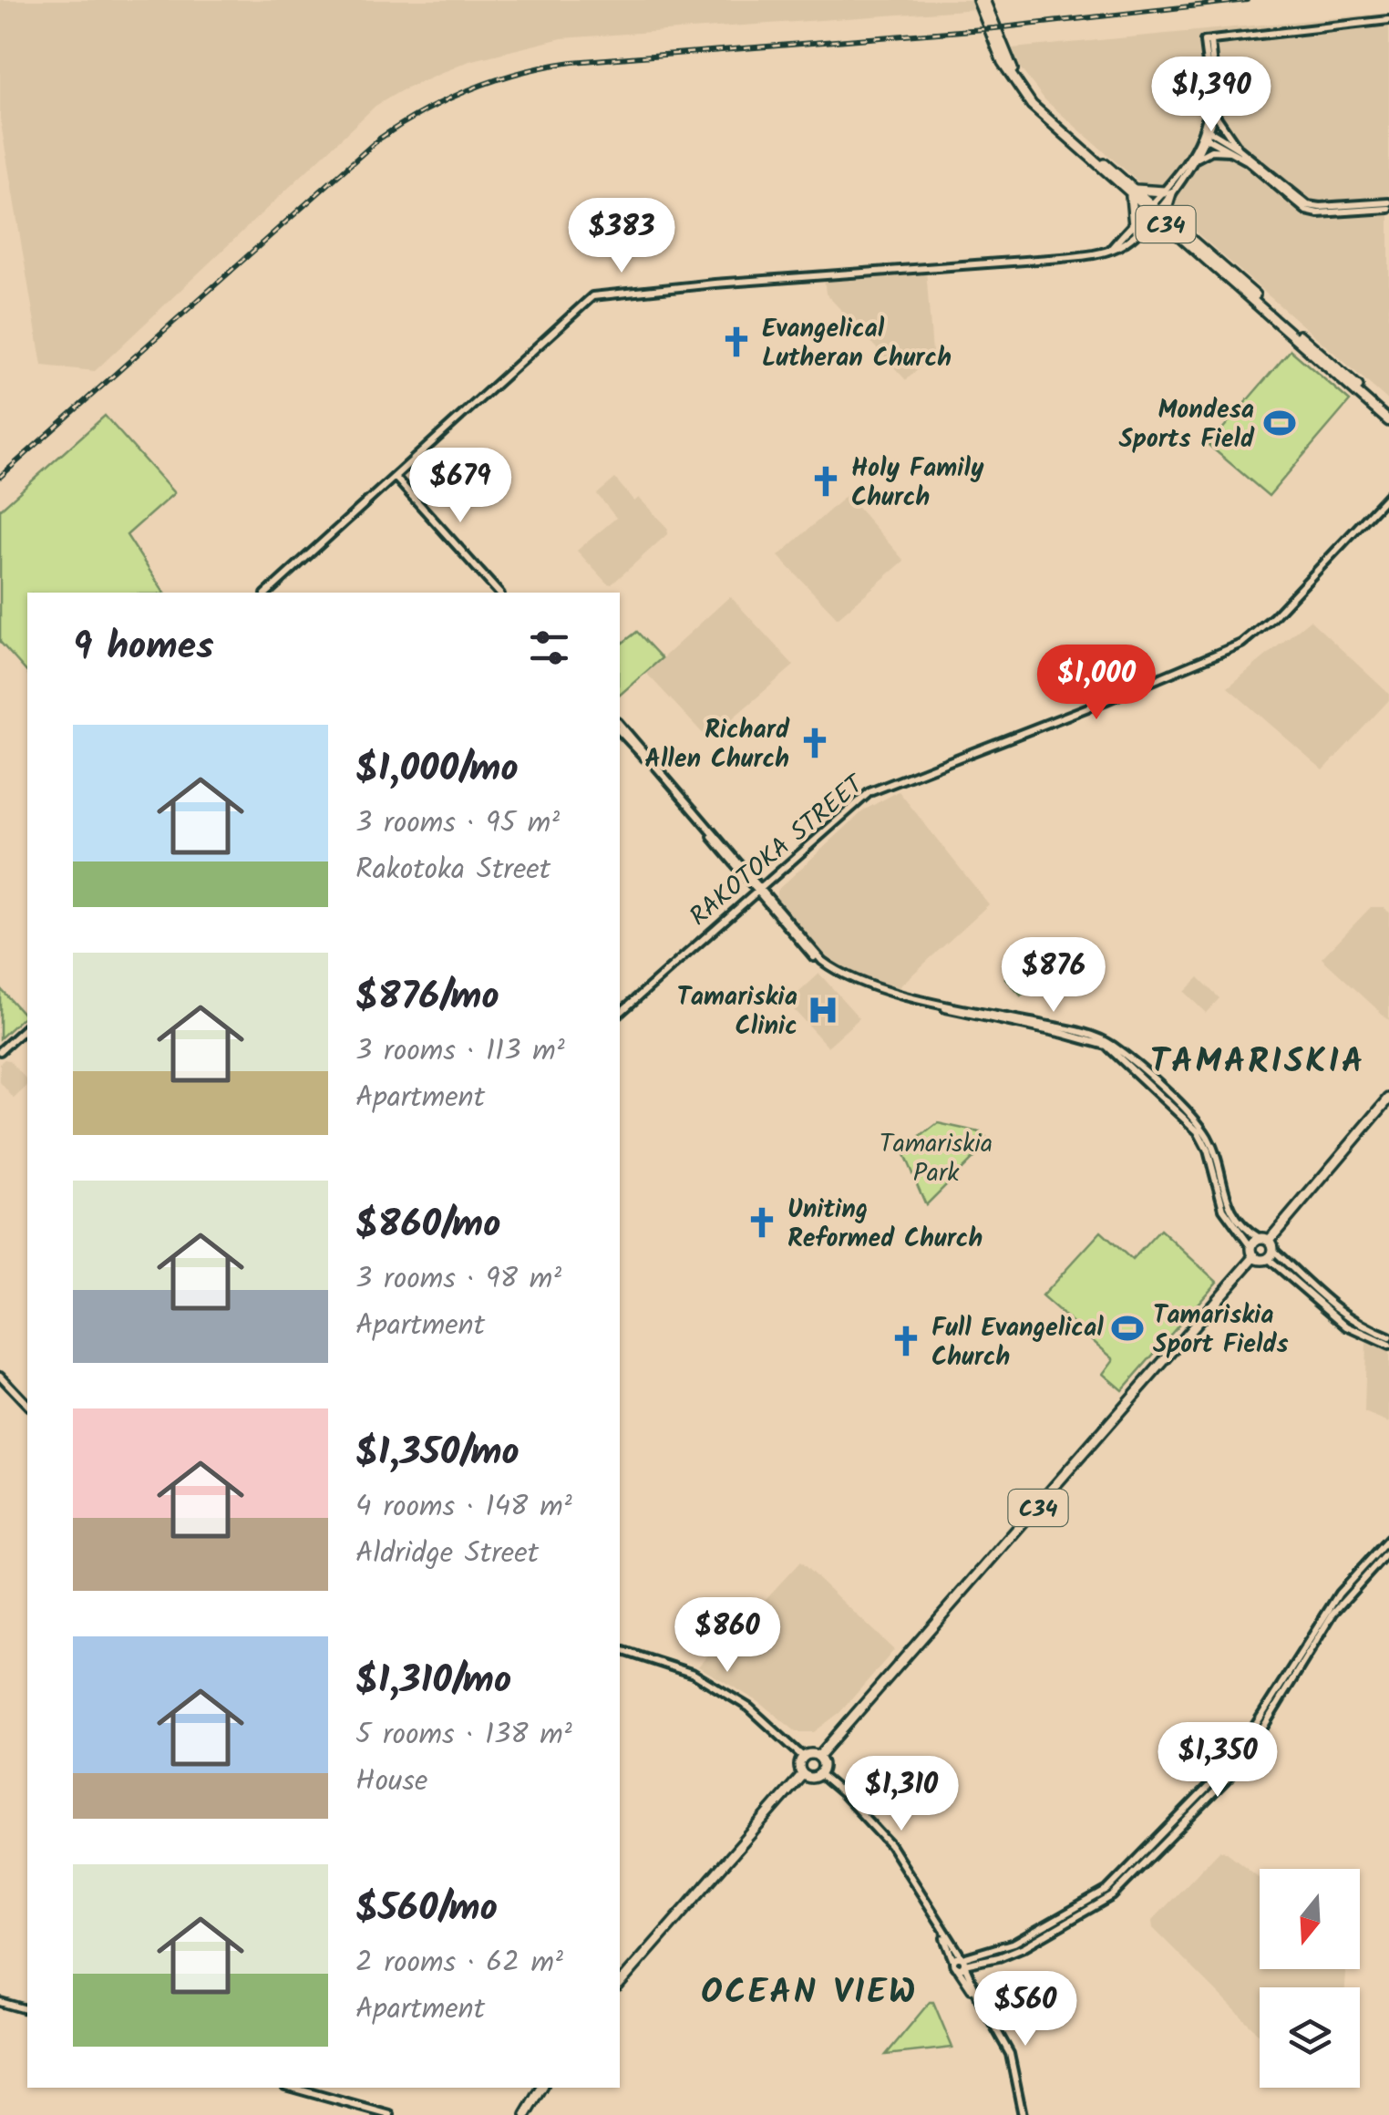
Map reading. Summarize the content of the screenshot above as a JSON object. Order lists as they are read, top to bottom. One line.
{"streets":{"main road":["C34"],"street":["RAKOTOKA STREET"]},"districts":["TAMARISKIA","OCEAN VIEW"],"parks":["Tamariskia Park"],"places":{"church":["Evangelical Lutheran Church","Holy Family Church","Richard Allen Church","Uniting Reformed Church","Full Evangelical Church"],"sports":["Mondesa Sports Field","Tamariskia Sport Fields"],"hospital":["Tamariskia Clinic"]},"north":"bottom","page":{"price":["$1,390","$383","$679","$1,000","$876","$860","$1,350","$1,310","$560"],"heading":"9 homes","list":[{"name":"$1,000/mo","note":"3 rooms · 95 m² · Rakotoka Street"},{"name":"$876/mo","note":"3 rooms · 113 m² · Apartment"},{"name":"$860/mo","note":"3 rooms · 98 m² · Apartment"},{"name":"$1,350/mo","note":"4 rooms · 148 m² · Aldridge Street"},{"name":"$1,310/mo","note":"5 rooms · 138 m² · House"},{"name":"$560/mo","note":"2 rooms · 62 m² · Apartment"}]}}
